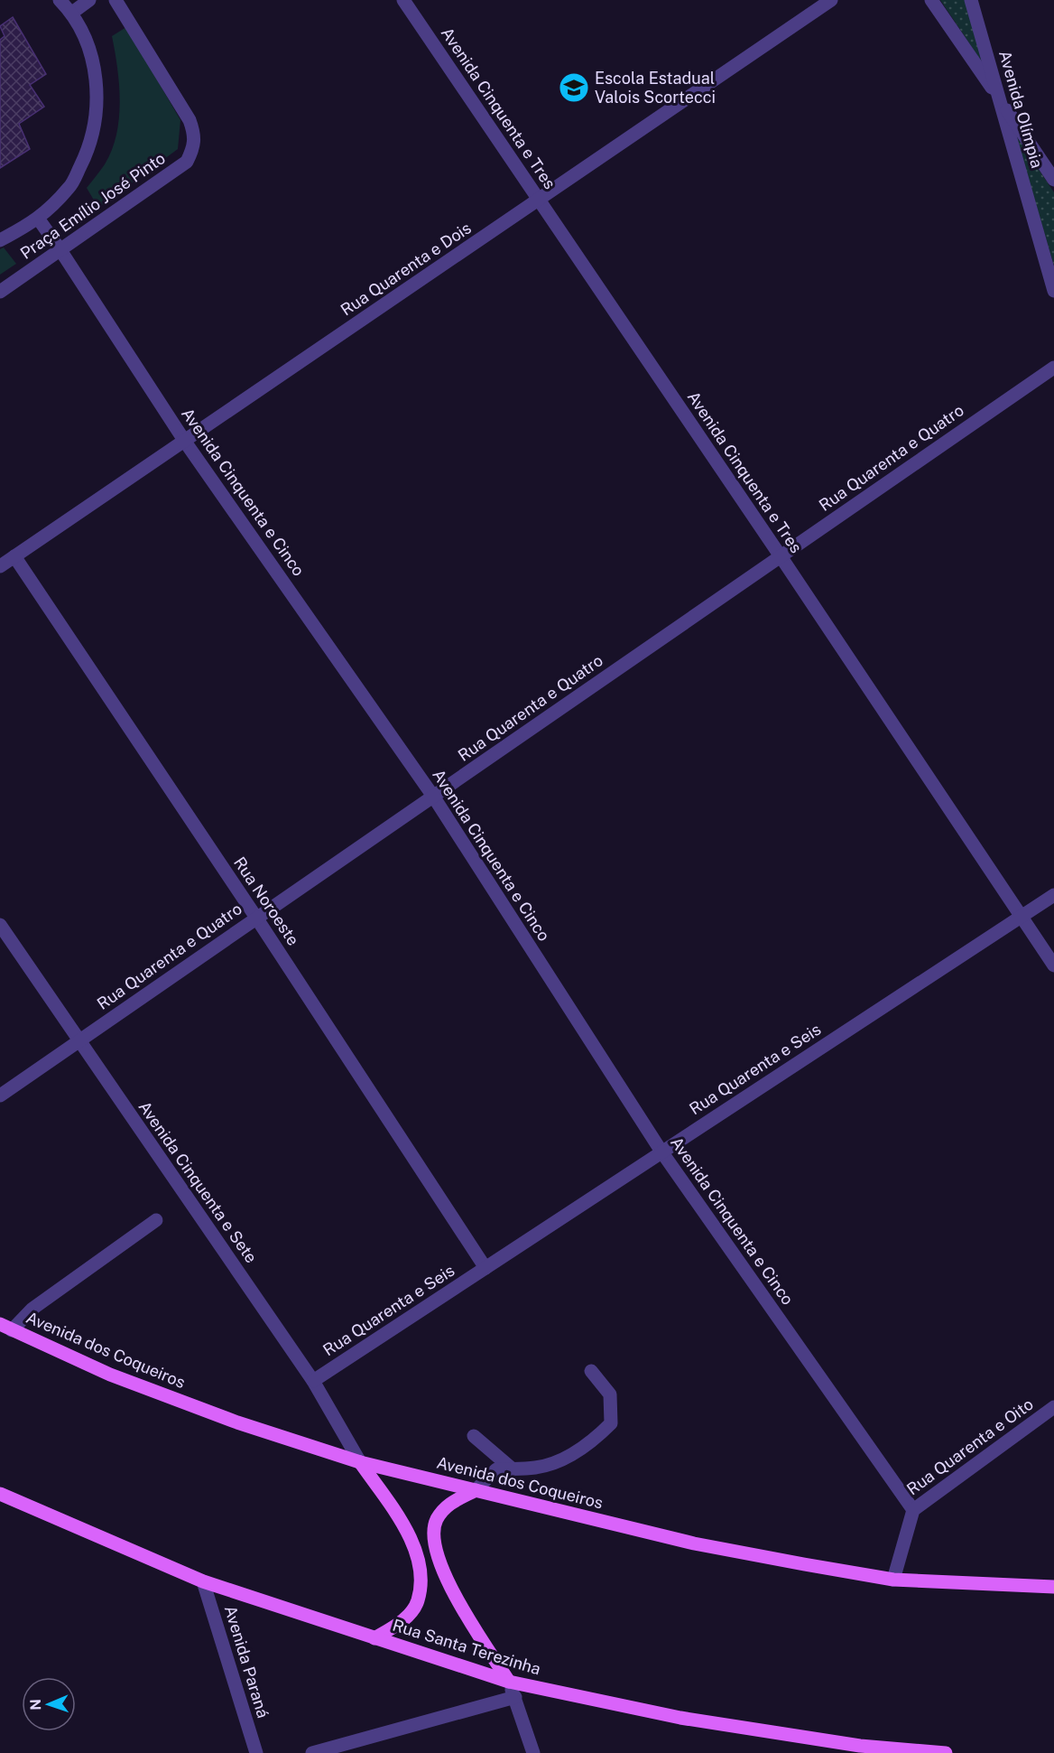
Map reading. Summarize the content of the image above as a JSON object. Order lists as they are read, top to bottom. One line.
{"streets":{"main road":["Avenida dos Coqueiros","Rua Santa Terezinha"],"street":["Avenida Cinquenta e Tres","Avenida Olímpia","Praça Emílio José Pinto","Rua Quarenta e Dois","Rua Quarenta e Quatro","Avenida Cinquenta e Cinco","Rua Noroeste","Rua Quarenta e Seis","Avenida Cinquenta e Sete","Rua Quarenta e Oito","Avenida Paraná"]},"crossings":[["Avenida Cinquenta e Tres","Rua Quarenta e Dois"],["Avenida Cinquenta e Tres","Rua Quarenta e Quatro"],["Avenida Cinquenta e Tres","Rua Quarenta e Seis"],["Praça Emílio José Pinto","Avenida Cinquenta e Cinco"],["Rua Quarenta e Dois","Avenida Cinquenta e Cinco"],["Rua Quarenta e Dois","Rua Noroeste"],["Rua Quarenta e Quatro","Avenida Cinquenta e Cinco"],["Rua Quarenta e Quatro","Rua Noroeste"],["Rua Quarenta e Quatro","Avenida Cinquenta e Sete"],["Avenida Cinquenta e Cinco","Rua Quarenta e Seis"],["Avenida Cinquenta e Cinco","Rua Quarenta e Oito"],["Rua Noroeste","Rua Quarenta e Seis"],["Rua Quarenta e Seis","Avenida Cinquenta e Sete"],["Avenida Cinquenta e Sete","Avenida dos Coqueiros"],["Avenida dos Coqueiros","Rua Quarenta e Oito"],["Rua Santa Terezinha","Avenida Paraná"]],"places":{"school or university":["Escola Estadual Valois Scortecci"]},"north":"left"}
